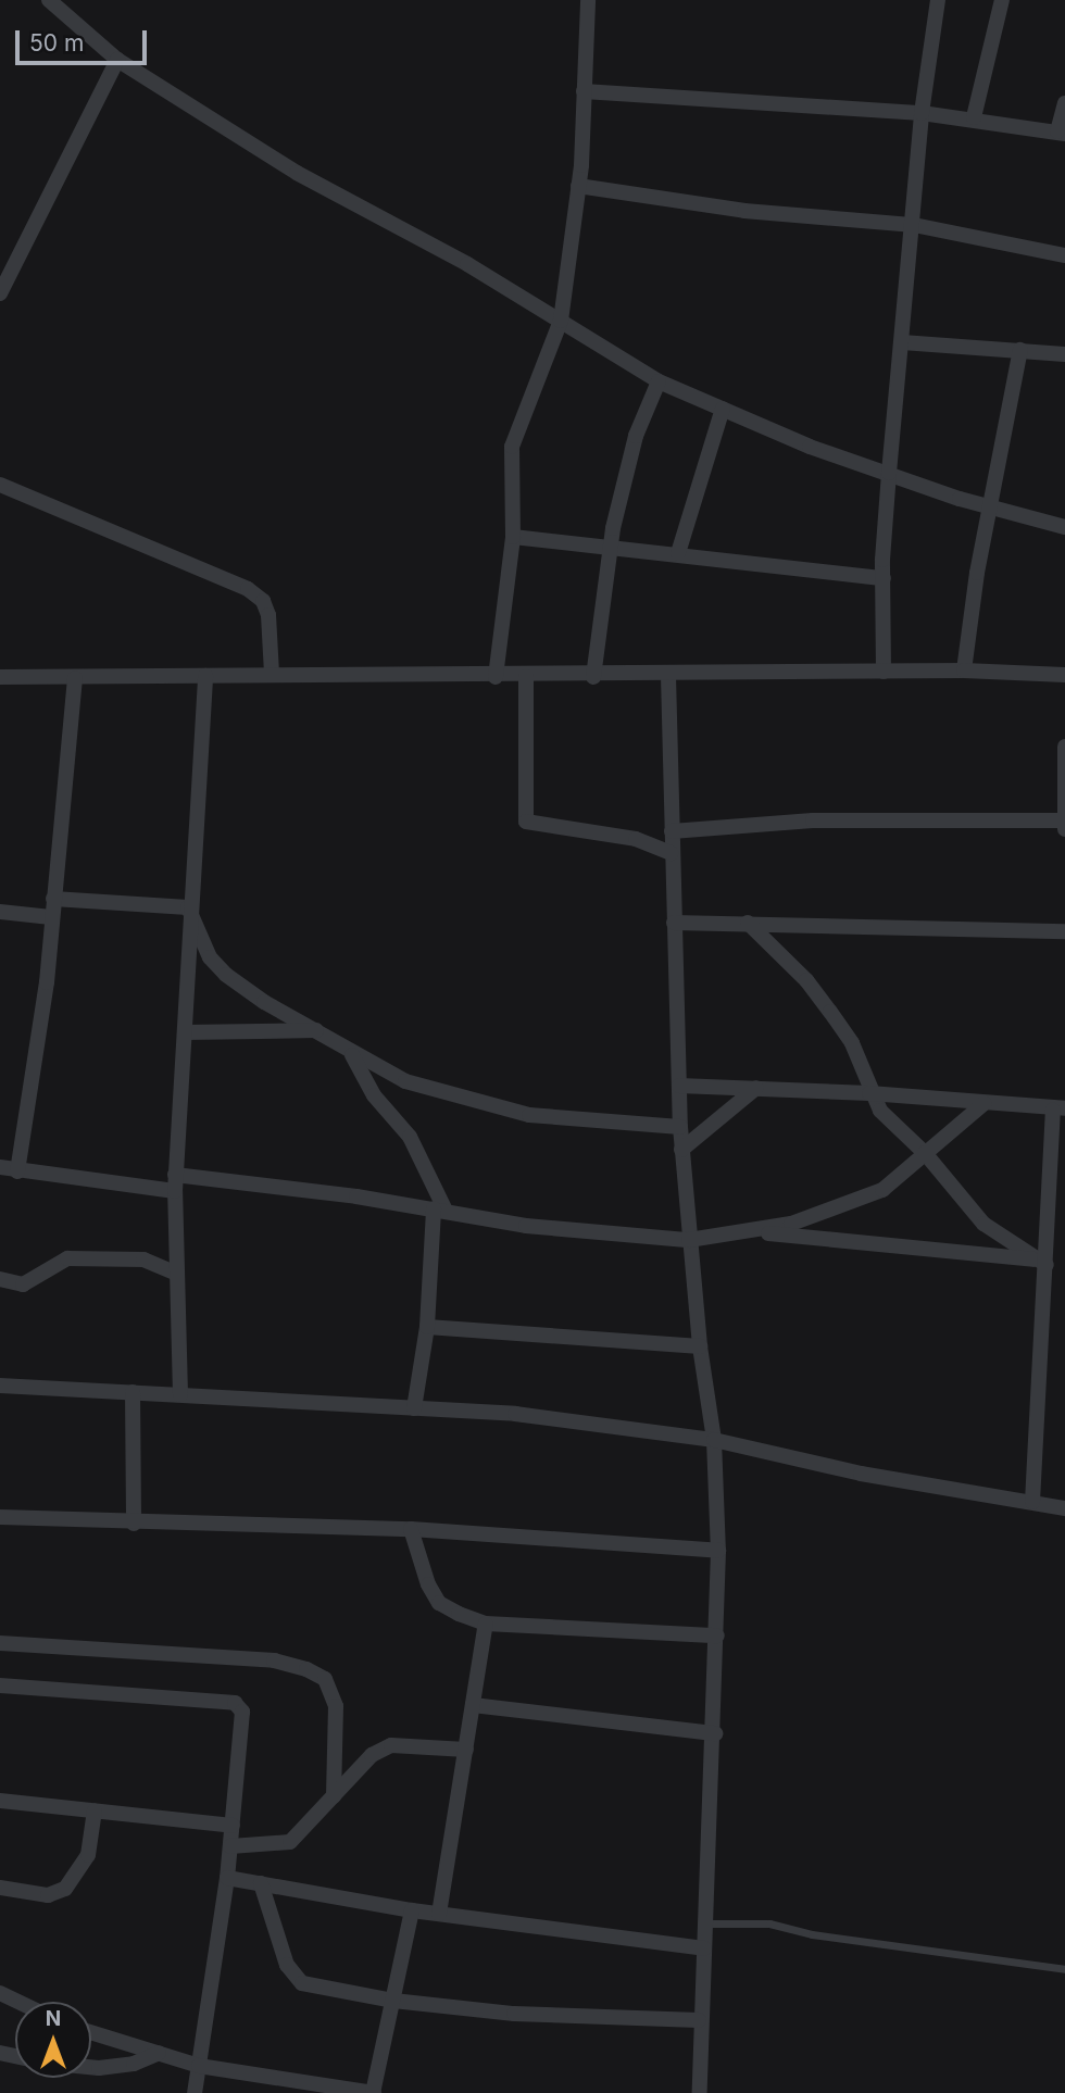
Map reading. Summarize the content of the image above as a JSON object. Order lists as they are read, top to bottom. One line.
{"scale_bar":"50 m","north":"top"}
